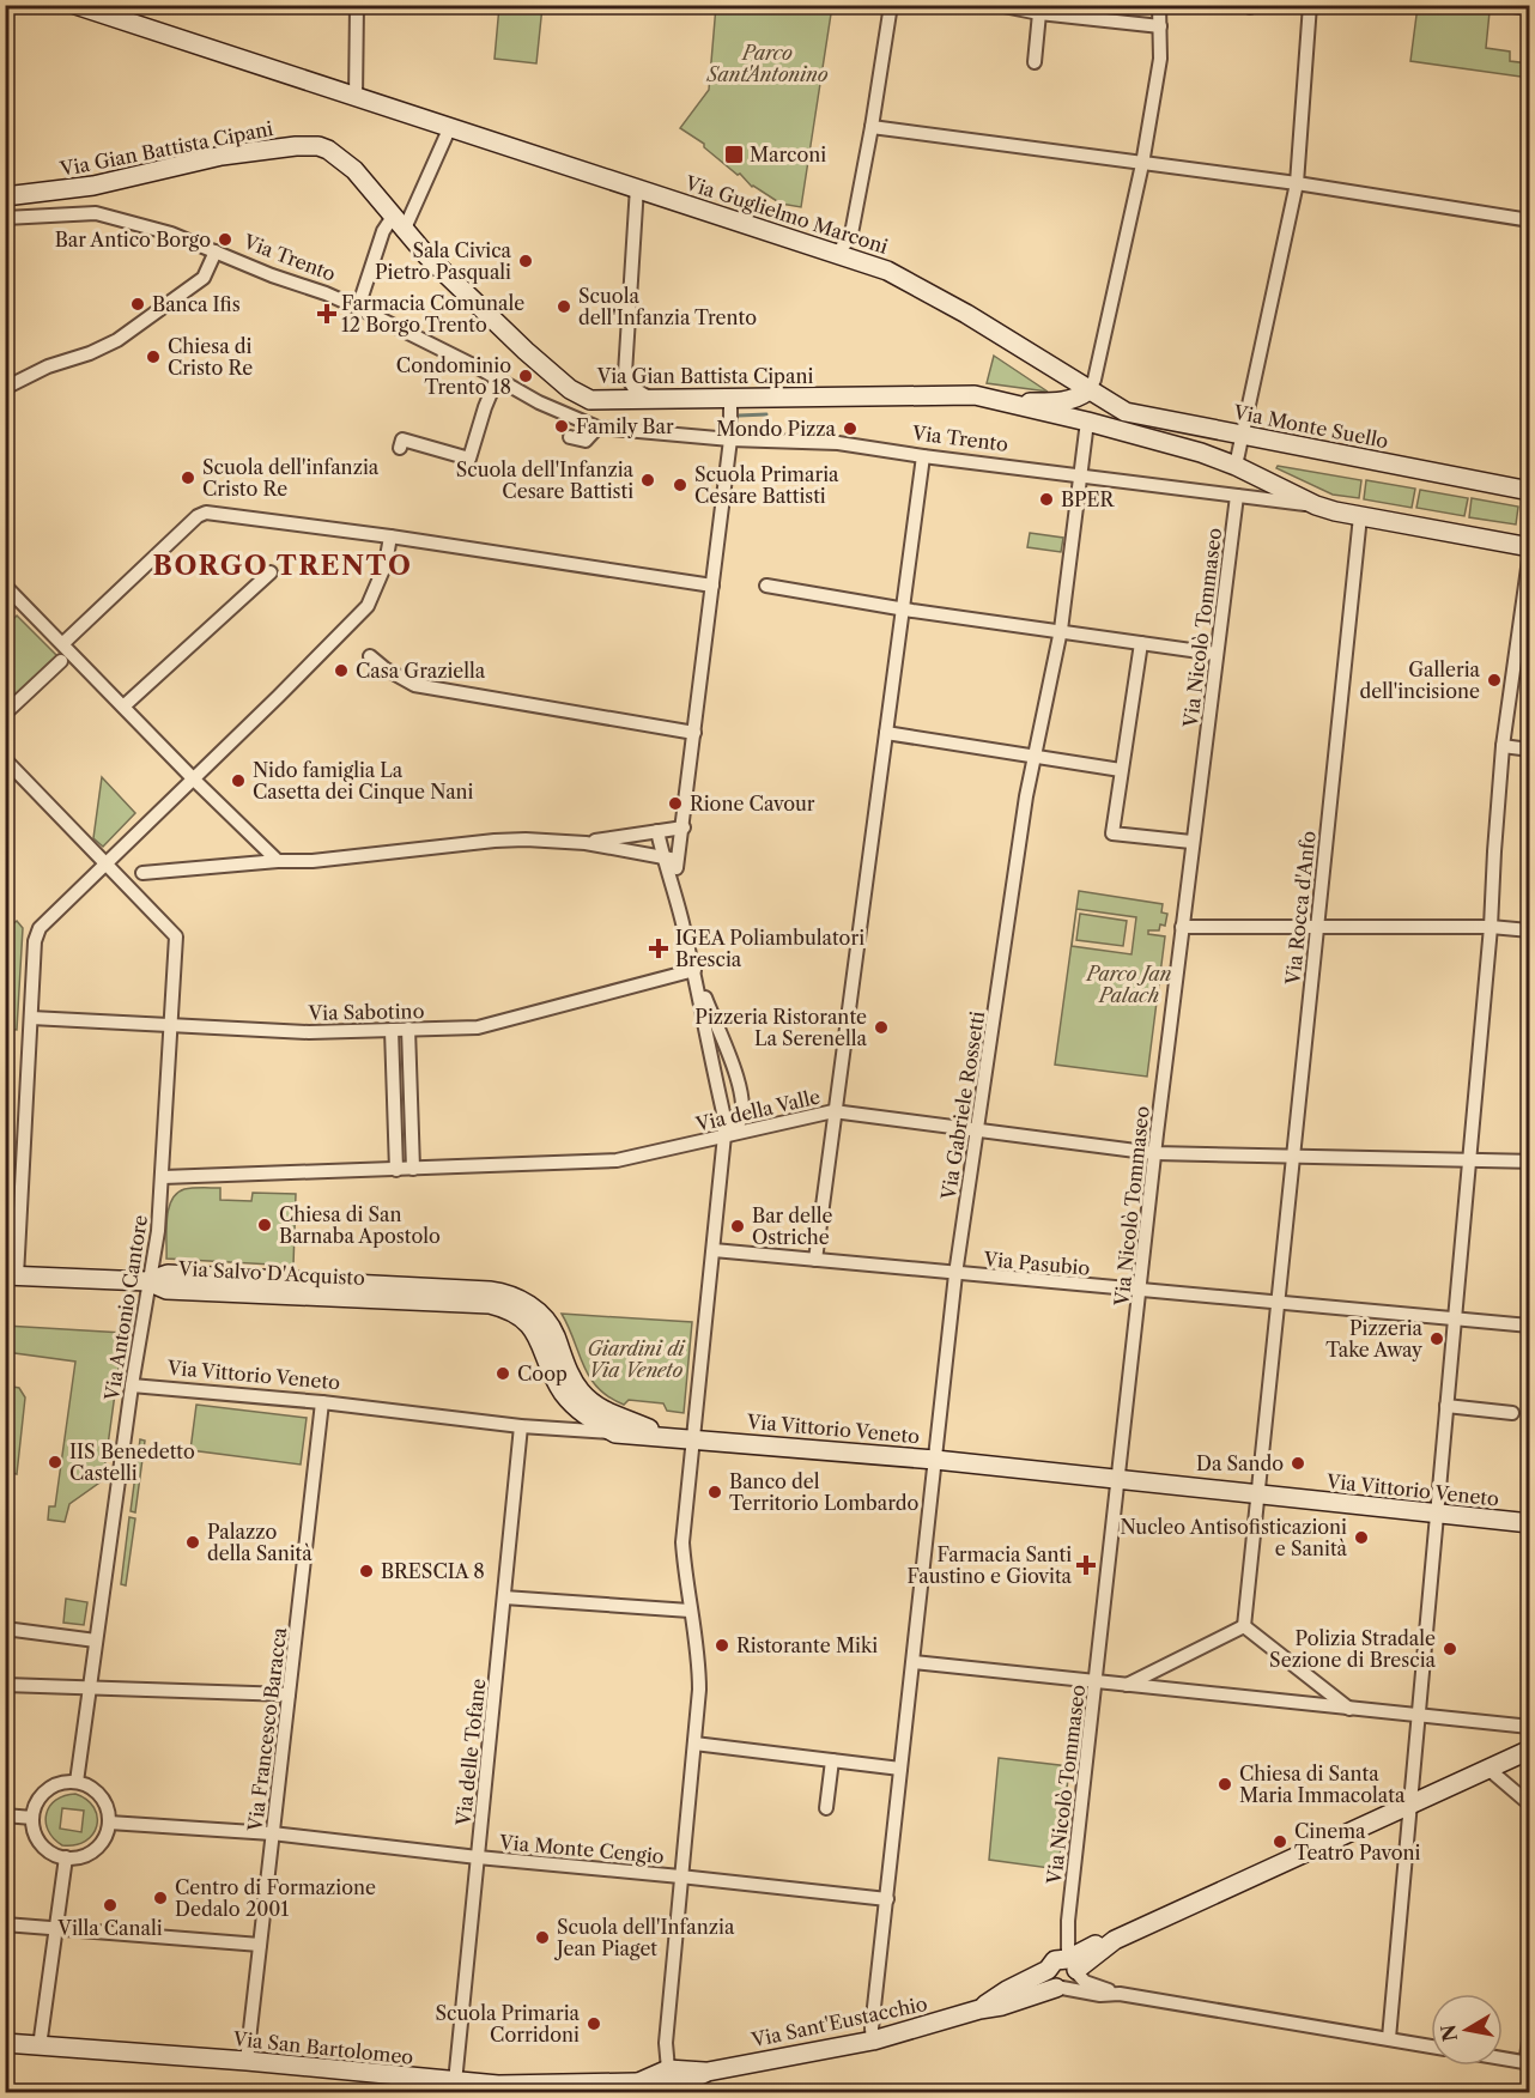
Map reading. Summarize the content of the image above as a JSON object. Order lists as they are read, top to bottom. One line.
{"streets":{"street":["Via Gian Battista Cipani","Via Guglielmo Marconi","Via Trento","Via Monte Suello","Via Nicolò Tommaseo","Via Rocca d'Anfo","Via Sabotino","Via Gabriele Rossetti","Via della Valle","Via Pasubio","Via Salvo D'Acquisto","Via Antonio Cantore","Via Vittorio Veneto","Via Francesco Baracca","Via delle Tofane","Via Monte Cengio","Via Sant'Eustacchio","Via San Bartolomeo"]},"crossings":[["Via Gian Battista Cipani","Via Gabriele Rossetti"],["Via Guglielmo Marconi","Via Monte Suello"],["Via Trento","Via Nicolò Tommaseo"],["Via Trento","Via Rocca d'Anfo"],["Via Trento","Via Gabriele Rossetti"],["Via Nicolò Tommaseo","Via della Valle"],["Via Nicolò Tommaseo","Via Pasubio"],["Via Nicolò Tommaseo","Via Vittorio Veneto"],["Via Nicolò Tommaseo","Via Sant'Eustacchio"],["Via Rocca d'Anfo","Via della Valle"],["Via Rocca d'Anfo","Via Pasubio"],["Via Rocca d'Anfo","Via Vittorio Veneto"],["Via Sabotino","Via Antonio Cantore"],["Via Gabriele Rossetti","Via della Valle"],["Via Gabriele Rossetti","Via Pasubio"],["Via Gabriele Rossetti","Via Vittorio Veneto"],["Via Gabriele Rossetti","Via Monte Cengio"],["Via Gabriele Rossetti","Via Sant'Eustacchio"],["Via della Valle","Via Antonio Cantore"],["Via Salvo D'Acquisto","Via Antonio Cantore"],["Via Salvo D'Acquisto","Via Vittorio Veneto"],["Via Antonio Cantore","Via Vittorio Veneto"],["Via Antonio Cantore","Via Monte Cengio"],["Via Vittorio Veneto","Via Francesco Baracca"],["Via Vittorio Veneto","Via delle Tofane"],["Via Francesco Baracca","Via Monte Cengio"],["Via Francesco Baracca","Via San Bartolomeo"],["Via delle Tofane","Via Monte Cengio"],["Via delle Tofane","Via San Bartolomeo"],["Via Sant'Eustacchio","Via San Bartolomeo"]],"districts":["BORGO TRENTO"],"parks":["Parco Sant'Antonino","Parco Jan Palach","Giardini di Via Veneto"],"places":{"transit":["Marconi"],"other":["Bar Antico Borgo","Sala Civica Pietro Pasquali","Banca Ifis","Scuola dell'Infanzia Trento","Chiesa di Cristo Re","Condominio Trento 18","Family Bar","Mondo Pizza","Scuola dell'infanzia Cristo Re","Scuola dell'Infanzia Cesare Battisti","Scuola Primaria Cesare Battisti","BPER","Casa Graziella","Galleria dell'incisione","Nido famiglia La Casetta dei Cinque Nani","Rione Cavour","Pizzeria Ristorante La Serenella","Chiesa di San Barnaba Apostolo","Bar delle Ostriche","Pizzeria Take Away","Coop","IIS Benedetto Castelli","Da Sando","Banco del Territorio Lombardo","Nucleo Antisofisticazioni e Sanità","Palazzo della Sanità","BRESCIA 8","Ristorante Miki","Polizia Stradale Sezione di Brescia","Chiesa di Santa Maria Immacolata","Cinema Teatro Pavoni","Centro di Formazione Dedalo 2001","Villa Canali","Scuola dell'Infanzia Jean Piaget","Scuola Primaria Corridoni"],"health":["Farmacia Comunale 12 Borgo Trento","IGEA Poliambulatori Brescia","Farmacia Santi Faustino e Giovita"]},"north":"left"}
